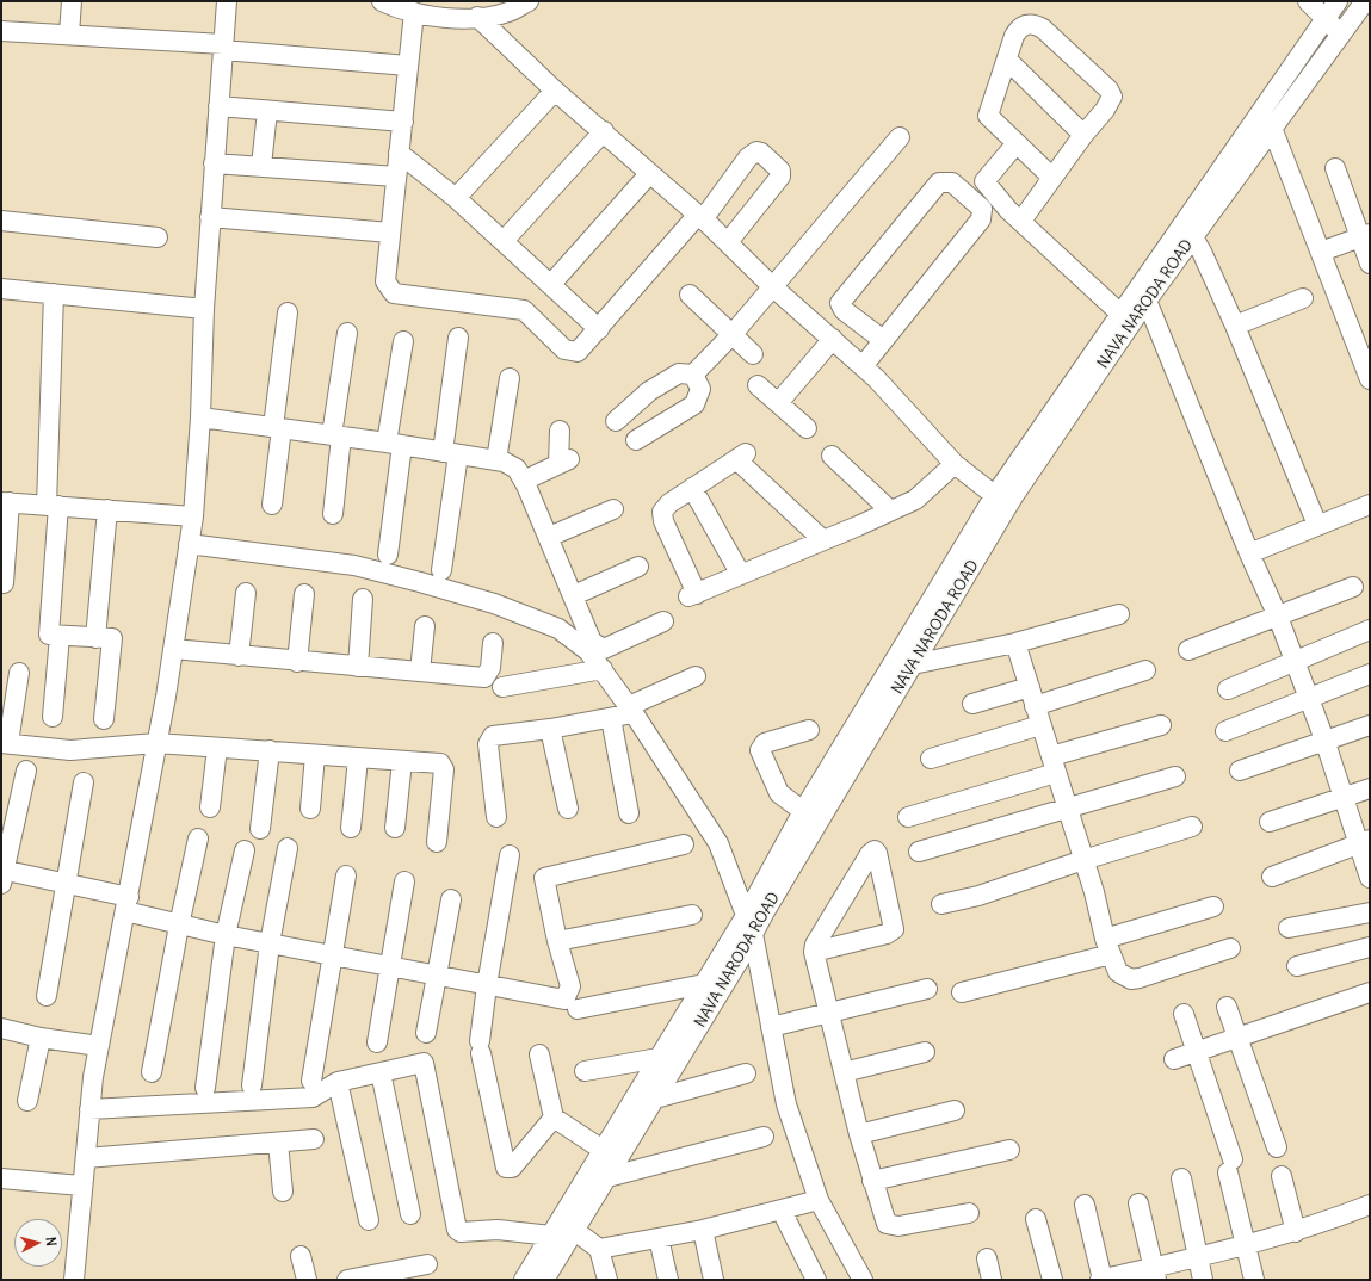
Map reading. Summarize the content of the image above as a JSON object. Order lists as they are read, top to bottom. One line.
{"streets":{"street":["NAVA NARODA ROAD"]},"north":"right"}
